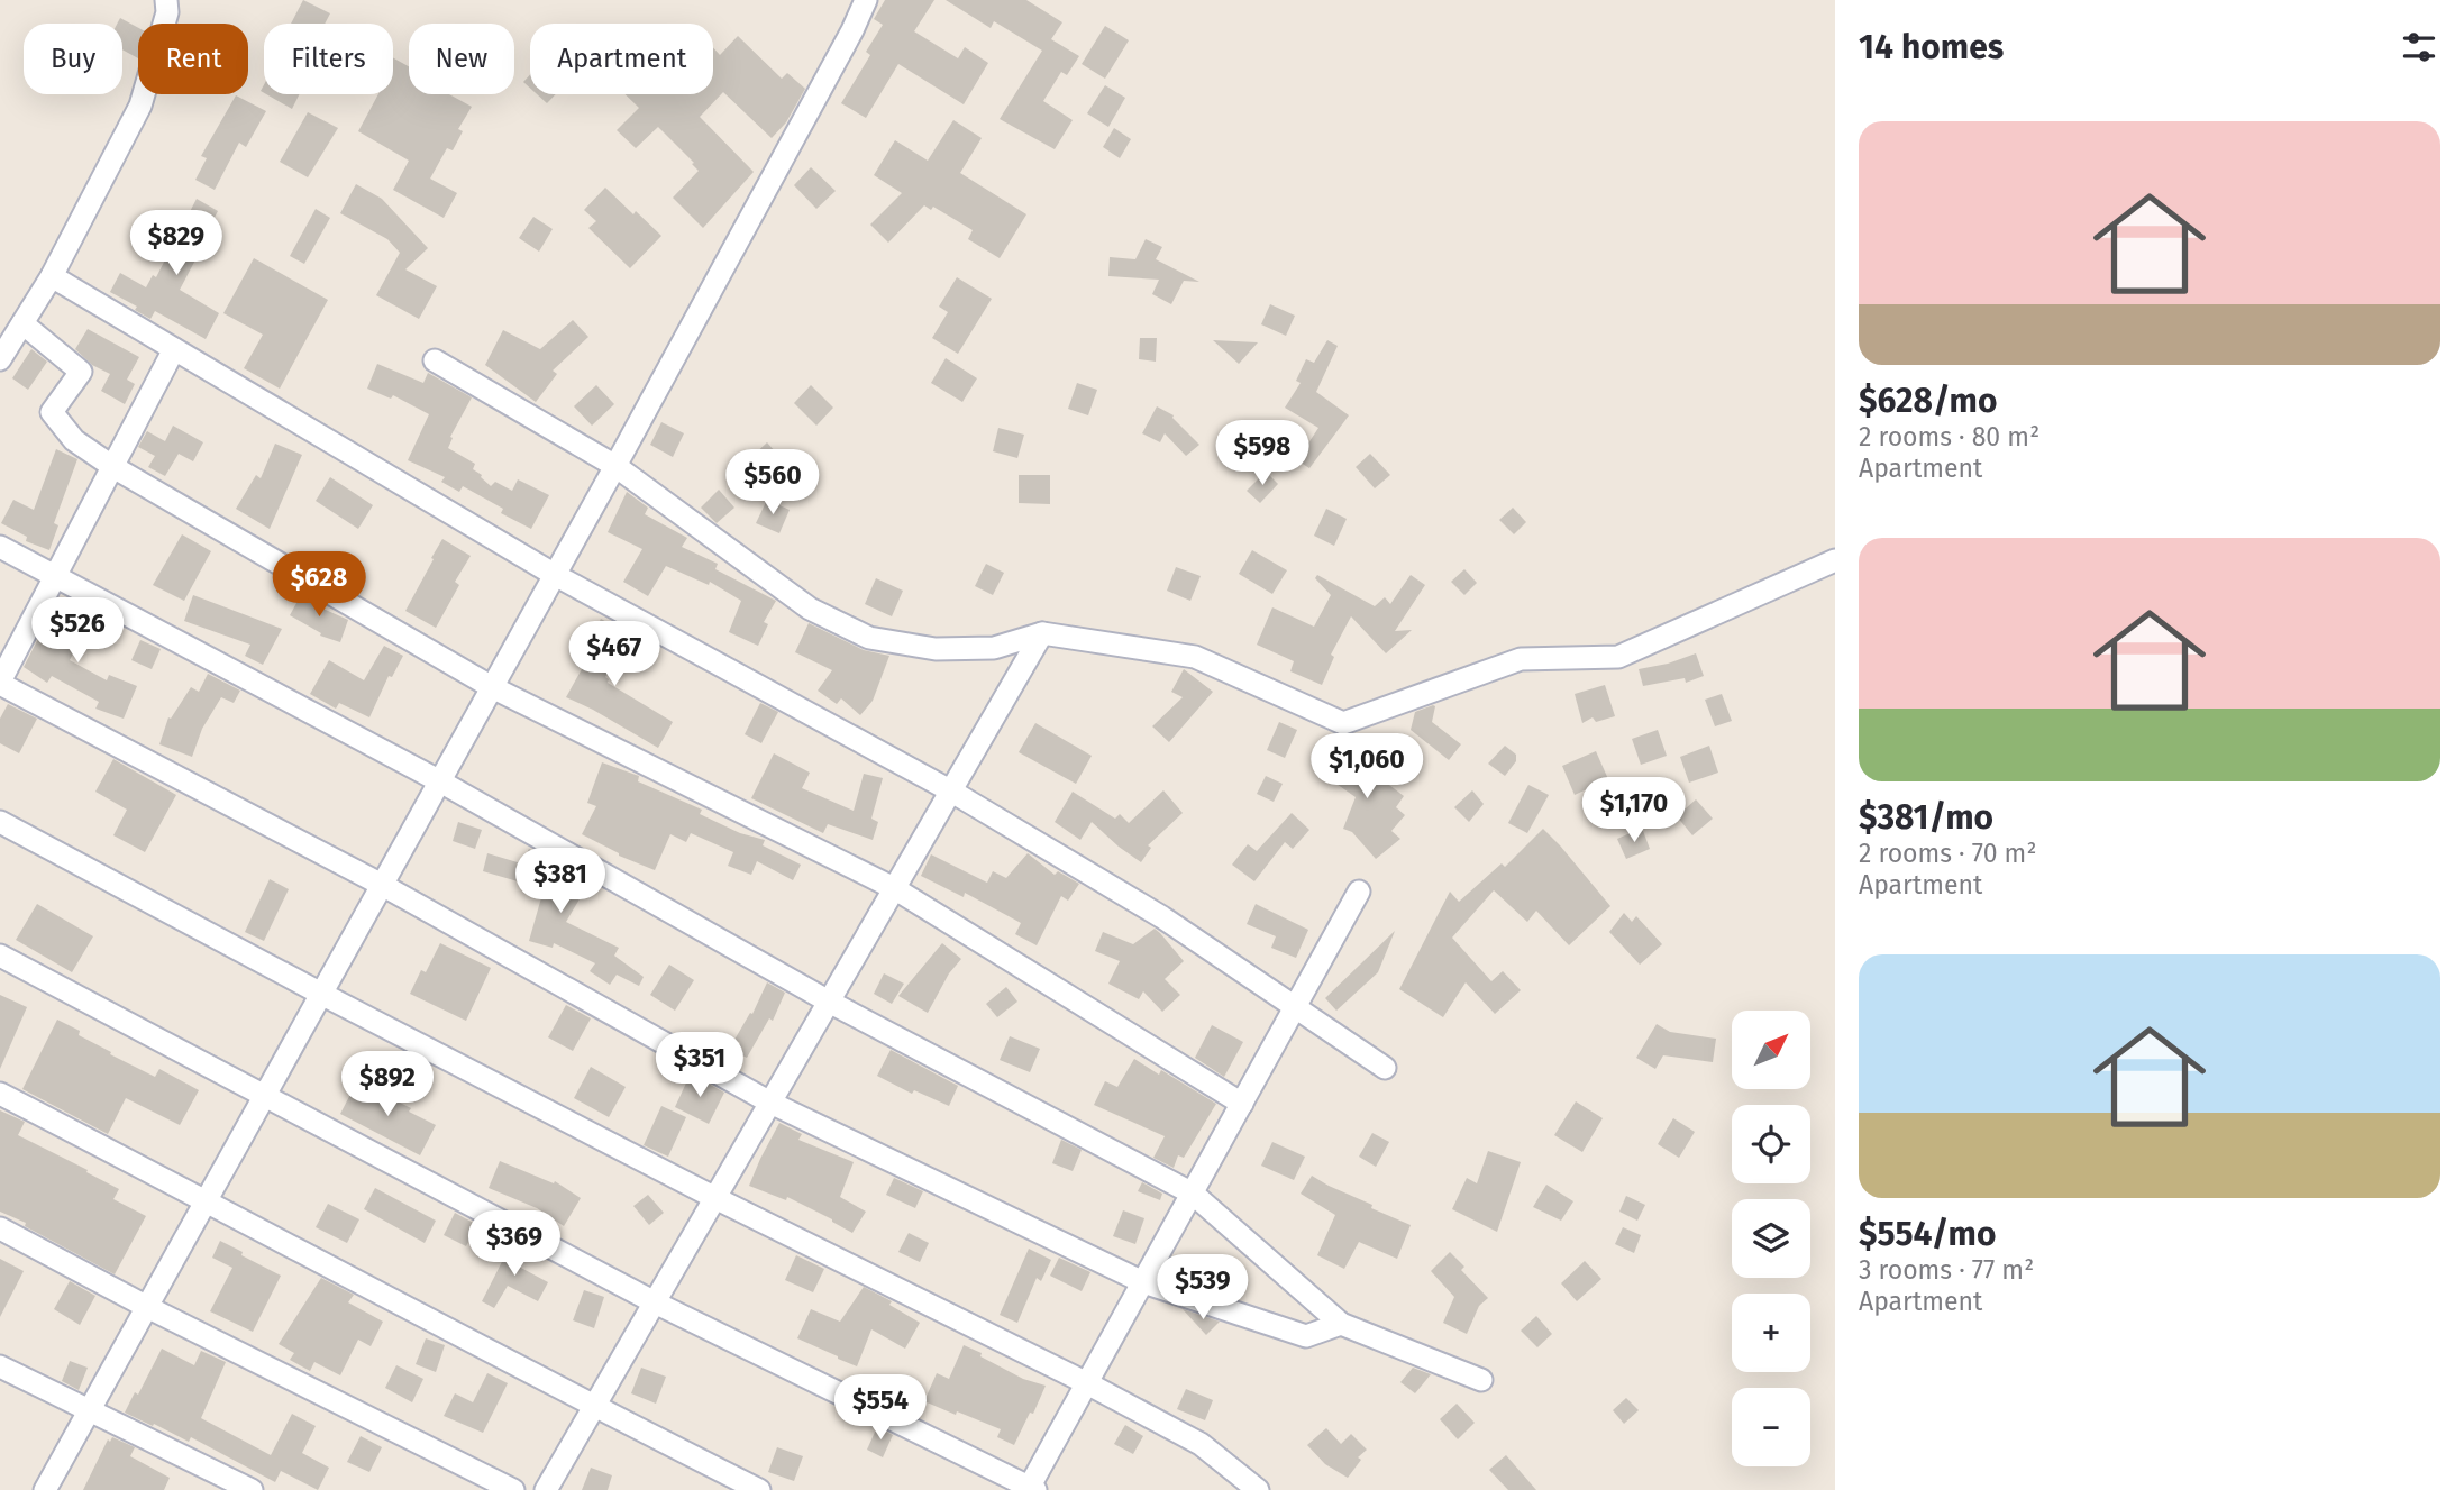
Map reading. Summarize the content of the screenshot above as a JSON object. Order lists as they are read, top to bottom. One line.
{"north":"top right","page":{"heading":"14 homes","chip":["Buy","Rent","Filters","New","Apartment"],"list":[{"name":"$628/mo","note":"2 rooms · 80 m² · Apartment"},{"name":"$381/mo","note":"2 rooms · 70 m² · Apartment"},{"name":"$554/mo","note":"3 rooms · 77 m² · Apartment"}],"price":["$829","$598","$560","$628","$526","$467","$1,060","$1,170","$381","$351","$892","$369","$539","$554"],"map_buttons":["+","−"]}}
